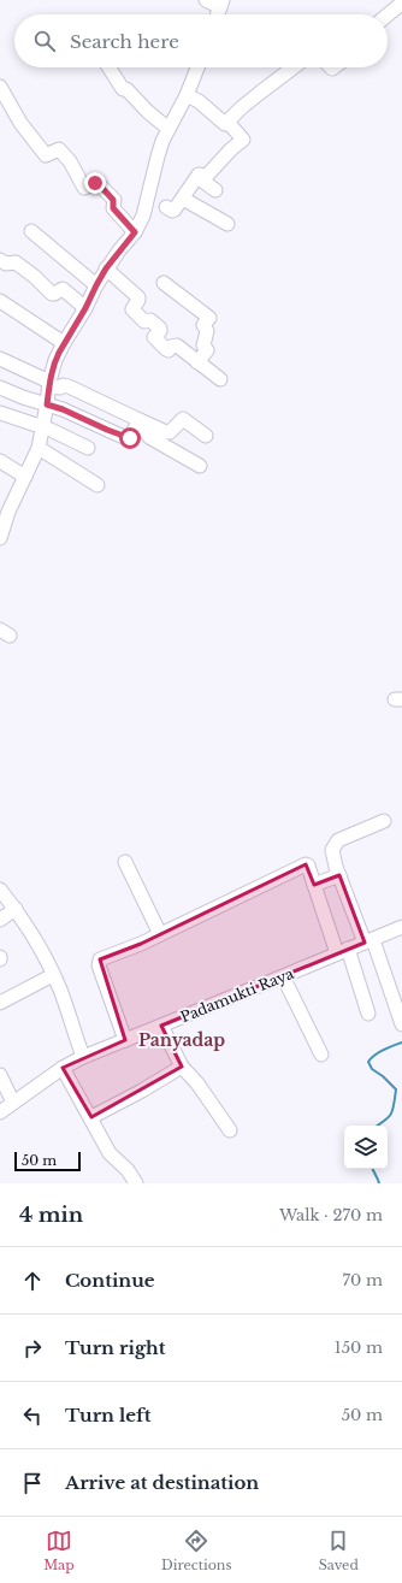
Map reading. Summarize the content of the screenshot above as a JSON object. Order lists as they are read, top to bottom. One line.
{"streets":{"street":["Padamukti Raya"]},"districts":["Panyadap"],"scale_bar":"50 m","page":{"search":"Search here","scale":"50 m","heading":["4 min","Walk · 270 m"],"list":[["Continue","70 m"],["Turn right","150 m"],["Turn left","50 m"],"Arrive at destination"],"nav":["Map","Directions","Saved"]}}
